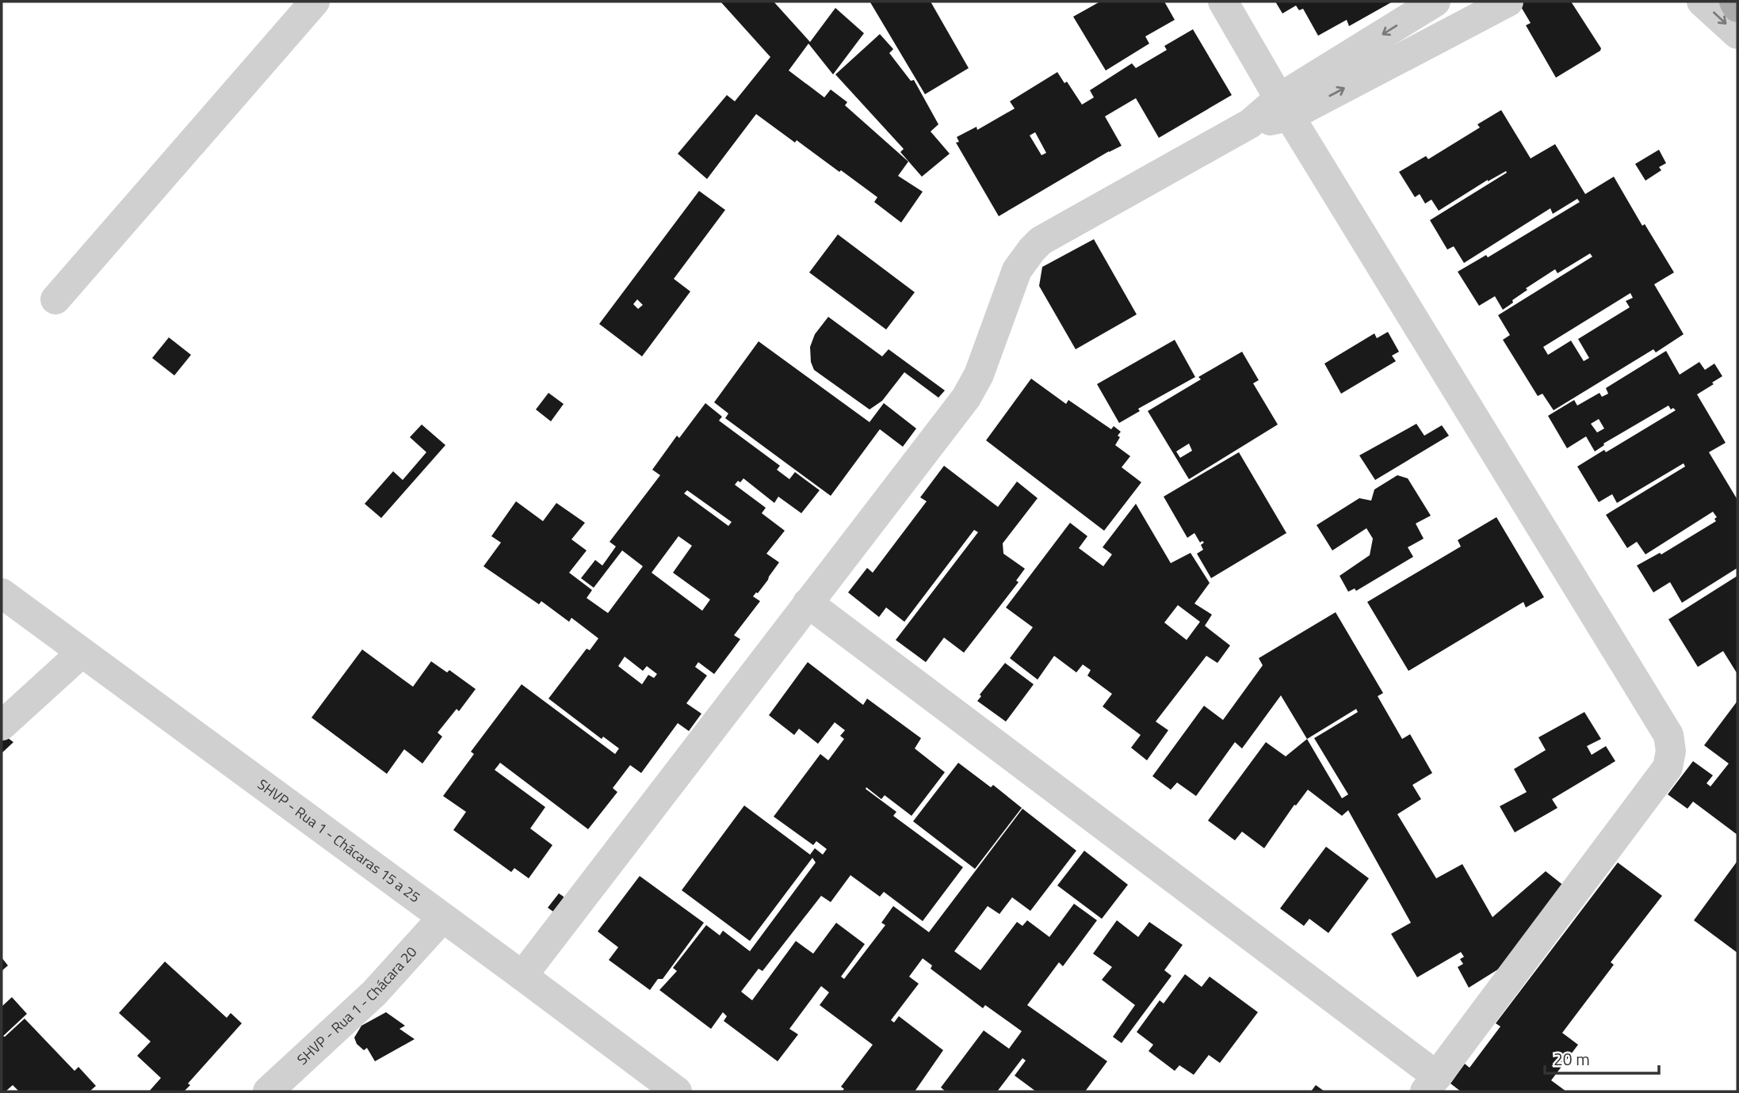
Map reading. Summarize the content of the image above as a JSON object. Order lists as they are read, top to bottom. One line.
{"streets":{"street":["SHVP - Rua 1 - Chácaras 15 a 25","SHVP - Rua 1 - Chácara 20"]},"crossings":[["SHVP - Rua 1 - Chácaras 15 a 25","SHVP - Rua 1 - Chácara 20"]],"scale_bar":"20 m"}
